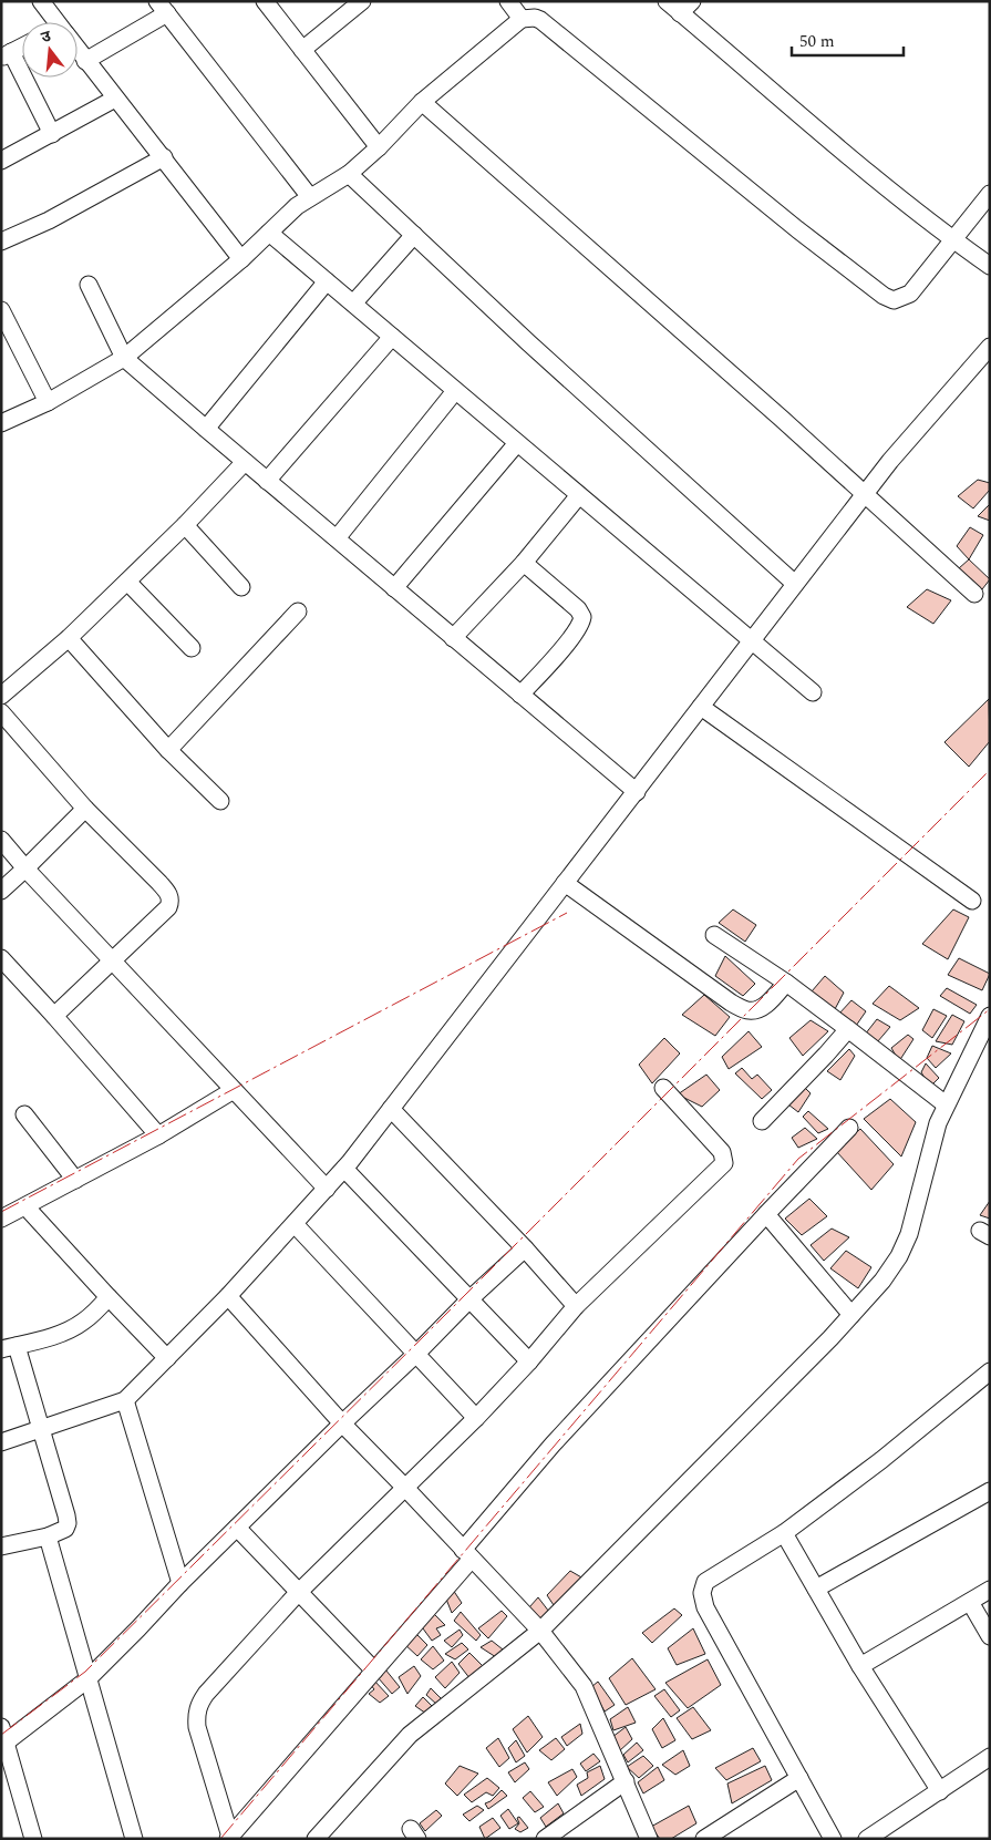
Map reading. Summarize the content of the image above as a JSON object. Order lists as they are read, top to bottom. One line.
{"scale_bar":"50 m","north":"top"}
